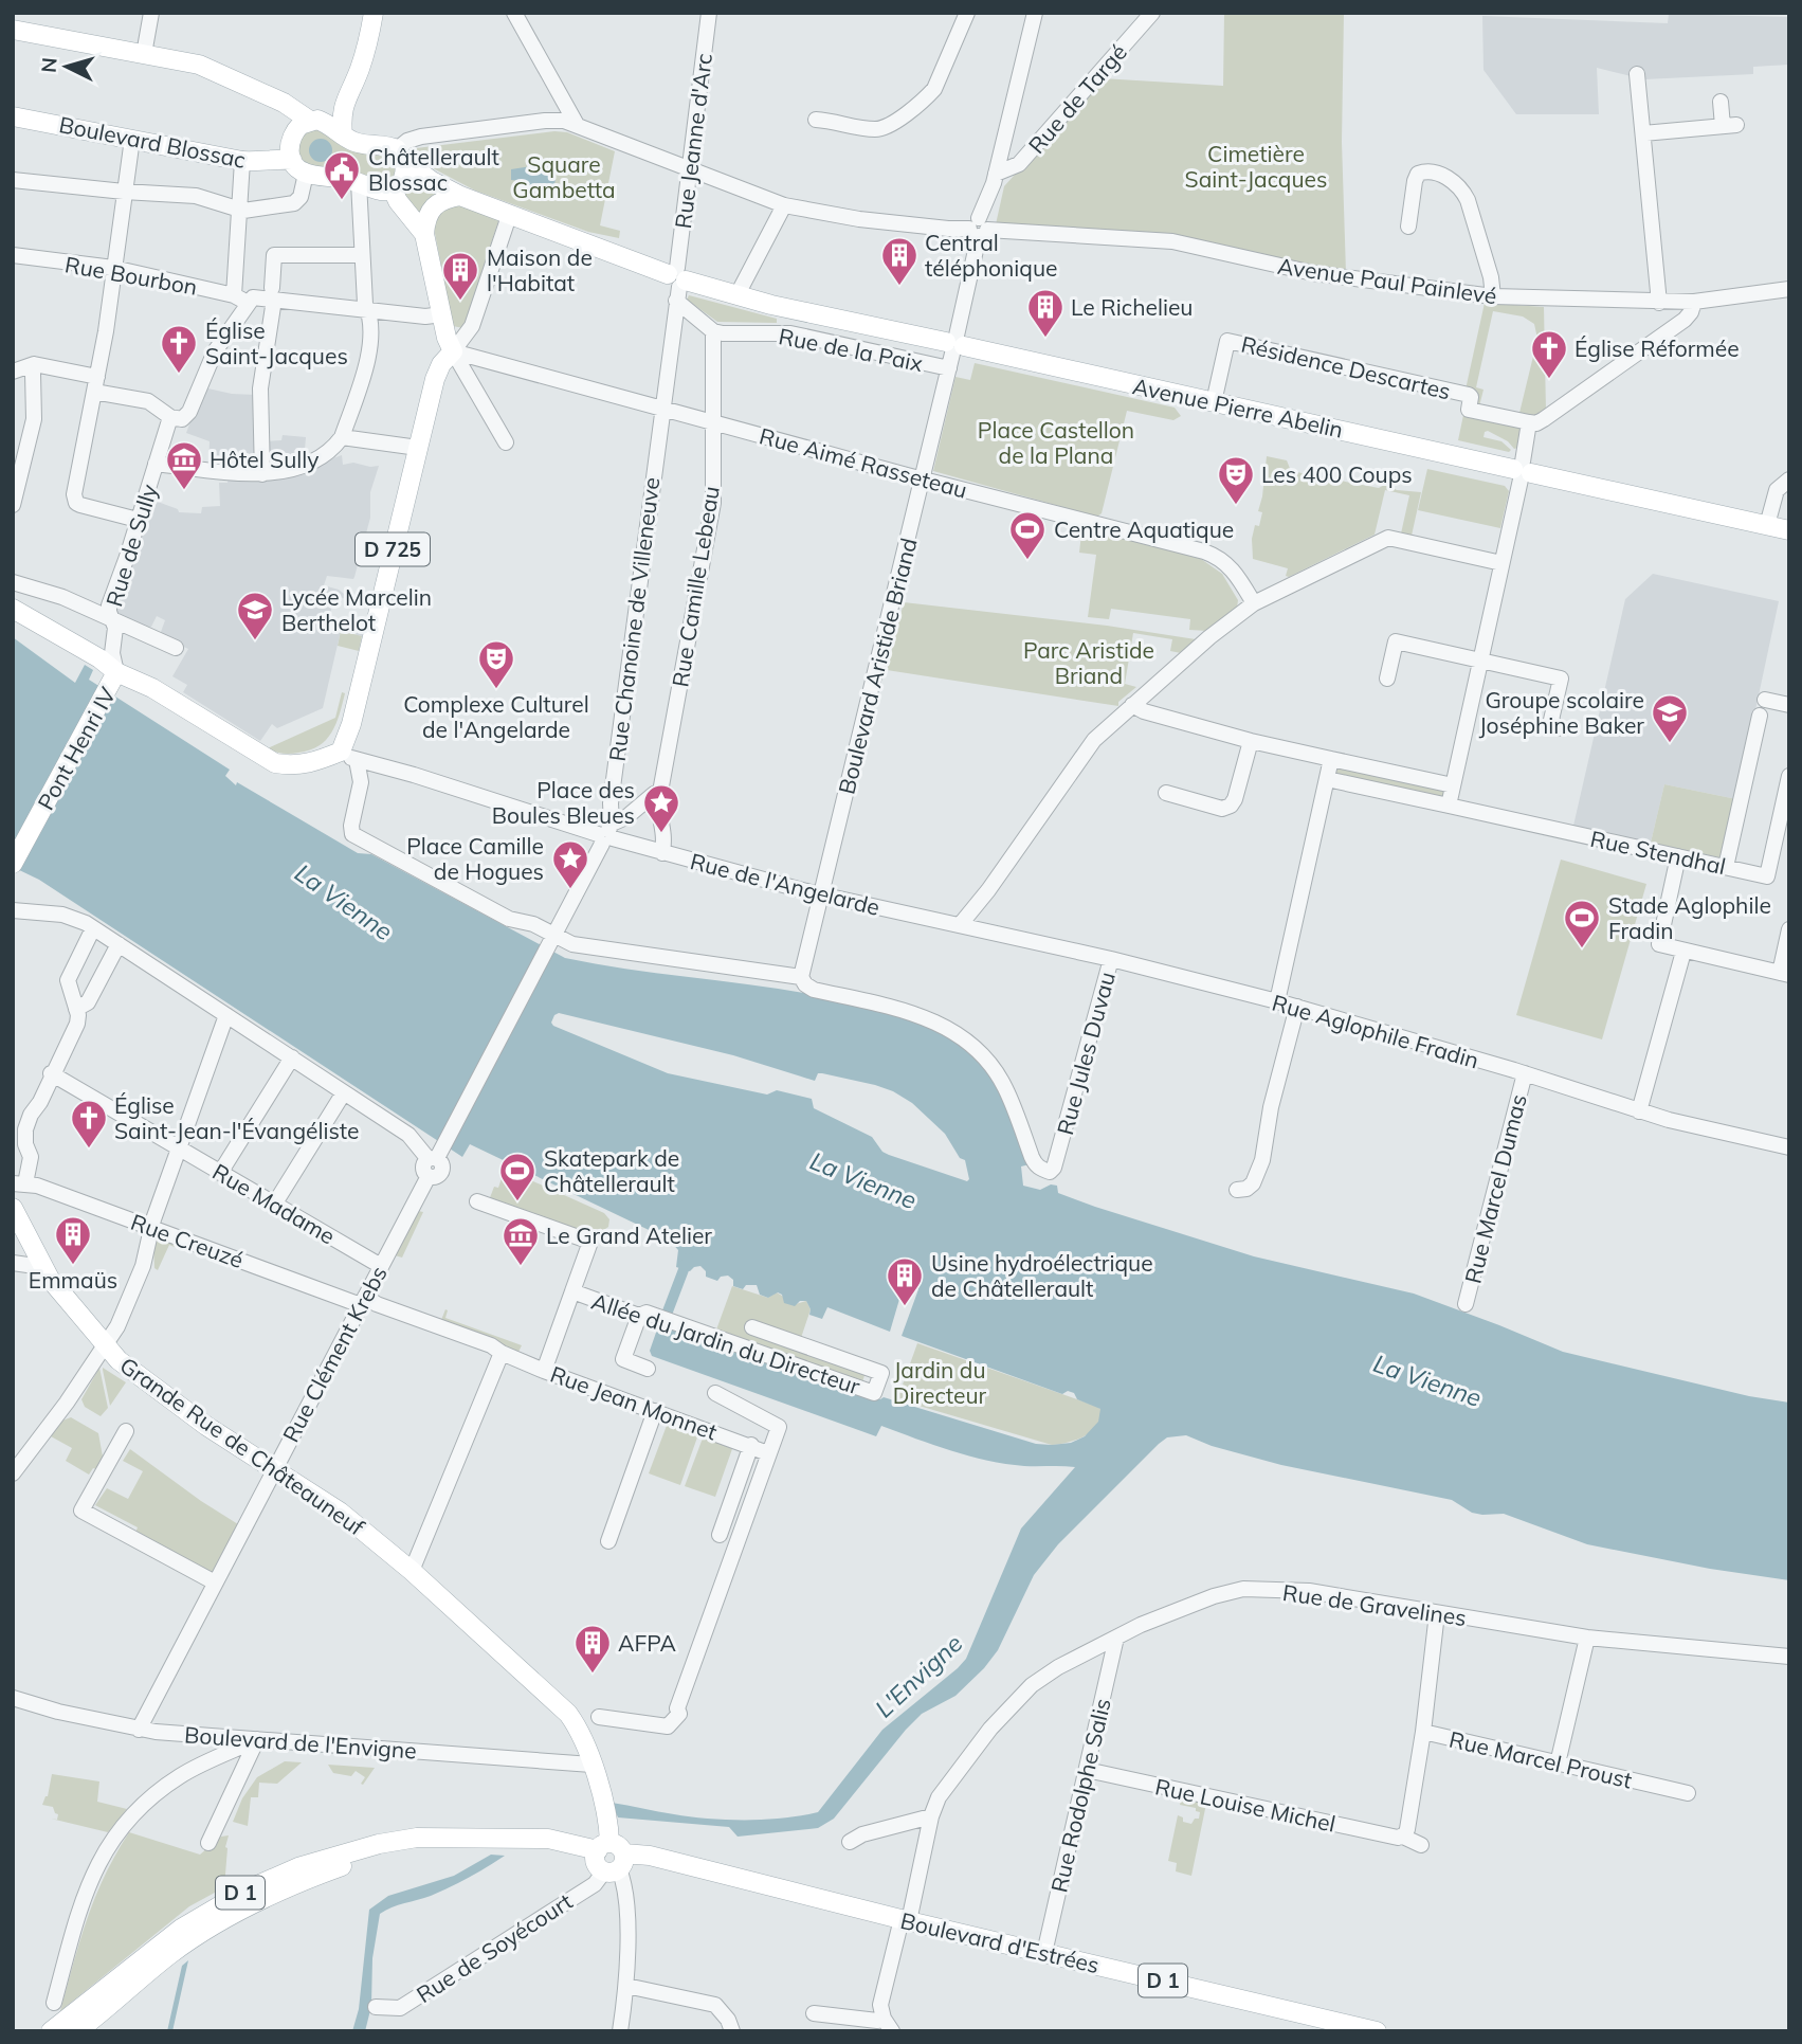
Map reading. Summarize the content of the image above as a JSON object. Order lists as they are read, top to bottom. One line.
{"streets":{"main road":["Boulevard Blossac","Avenue Pierre Abelin","D 725","Pont Henri IV","Grande Rue de Châteauneuf","D 1","Boulevard d'Estrées"],"street":["Rue de Targé","Rue Jeanne d'Arc","Rue Bourbon","Avenue Paul Painlevé","Rue de la Paix","Résidence Descartes","Rue Aimé Rasseteau","Rue de Sully","Rue Camille Lebeau","Rue Chanoine de Villeneuve","Boulevard Aristide Briand","Rue Stendhal","Rue de l'Angelarde","Rue Aglophile Fradin","Rue Jules Duvau","Rue Marcel Dumas","Rue Madame","Rue Creuzé","Allée du Jardin du Directeur","Rue Clément Krebs","Rue Jean Monnet","Rue de Gravelines","Boulevard de l'Envigne","Rue Marcel Proust","Rue Rodolphe Salis","Rue Louise Michel","Rue de Soyécourt"]},"crossings":[["Rue de Targé","Boulevard Aristide Briand"],["Rue Jeanne d'Arc","Avenue Paul Painlevé"],["Rue Jeanne d'Arc","Avenue Pierre Abelin"],["Rue Jeanne d'Arc","Rue Aimé Rasseteau"],["Rue Jeanne d'Arc","Rue Chanoine de Villeneuve"],["Boulevard Blossac","Avenue Pierre Abelin"],["Avenue Paul Painlevé","Boulevard Aristide Briand"],["Rue de la Paix","Avenue Pierre Abelin"],["Rue de la Paix","Rue Camille Lebeau"],["Rue de la Paix","Boulevard Aristide Briand"],["Résidence Descartes","Avenue Pierre Abelin"],["Avenue Pierre Abelin","Boulevard Aristide Briand"],["Rue Aimé Rasseteau","D 725"],["Rue Aimé Rasseteau","Rue Camille Lebeau"],["Rue Aimé Rasseteau","Rue Chanoine de Villeneuve"],["Rue Aimé Rasseteau","Boulevard Aristide Briand"],["Rue de Sully","Pont Henri IV"],["D 725","Rue de l'Angelarde"],["Rue Chanoine de Villeneuve","Rue de l'Angelarde"],["Boulevard Aristide Briand","Rue de l'Angelarde"],["Boulevard Aristide Briand","Rue Jules Duvau"],["Rue de l'Angelarde","Rue Aglophile Fradin"],["Rue Aglophile Fradin","Rue Jules Duvau"],["Rue Aglophile Fradin","Rue Marcel Dumas"],["Rue Madame","Rue Clément Krebs"],["Rue Creuzé","Rue Clément Krebs"],["Rue Creuzé","Rue Jean Monnet"],["Rue Clément Krebs","Grande Rue de Châteauneuf"],["Rue Clément Krebs","Boulevard de l'Envigne"],["Grande Rue de Châteauneuf","Boulevard de l'Envigne"],["Grande Rue de Châteauneuf","D 1"],["Grande Rue de Châteauneuf","Boulevard d'Estrées"],["Grande Rue de Châteauneuf","Rue de Soyécourt"],["Rue de Gravelines","Rue Marcel Proust"],["Rue de Gravelines","Rue Rodolphe Salis"],["Rue de Gravelines","Boulevard d'Estrées"],["Rue Rodolphe Salis","Rue Louise Michel"],["Rue Rodolphe Salis","Boulevard d'Estrées"],["D 1","Boulevard d'Estrées"],["D 1","Rue de Soyécourt"],["Boulevard d'Estrées","Rue de Soyécourt"]],"water":["La Vienne","L'Envigne"],"parks":["Cimetière Saint-Jacques","Square Gambetta","Place Castellon de la Plana","Parc Aristide Briand","Jardin du Directeur"],"places":{"public building":["Châtellerault Blossac"],"building":["Central téléphonique","Maison de l'Habitat","Le Richelieu","Emmaüs","Usine hydroélectrique de Châtellerault","AFPA"],"church":["Église Saint-Jacques","Église Réformée","Église Saint-Jean-l'Évangéliste"],"museum":["Hôtel Sully","Le Grand Atelier"],"theatre":["Les 400 Coups","Complexe Culturel de l'Angelarde"],"sports":["Centre Aquatique","Stade Aglophile Fradin","Skatepark de Châtellerault"],"school or university":["Lycée Marcelin Berthelot","Groupe scolaire Joséphine Baker"],"place":["Place des Boules Bleues","Place Camille de Hogues"]},"north":"left"}
